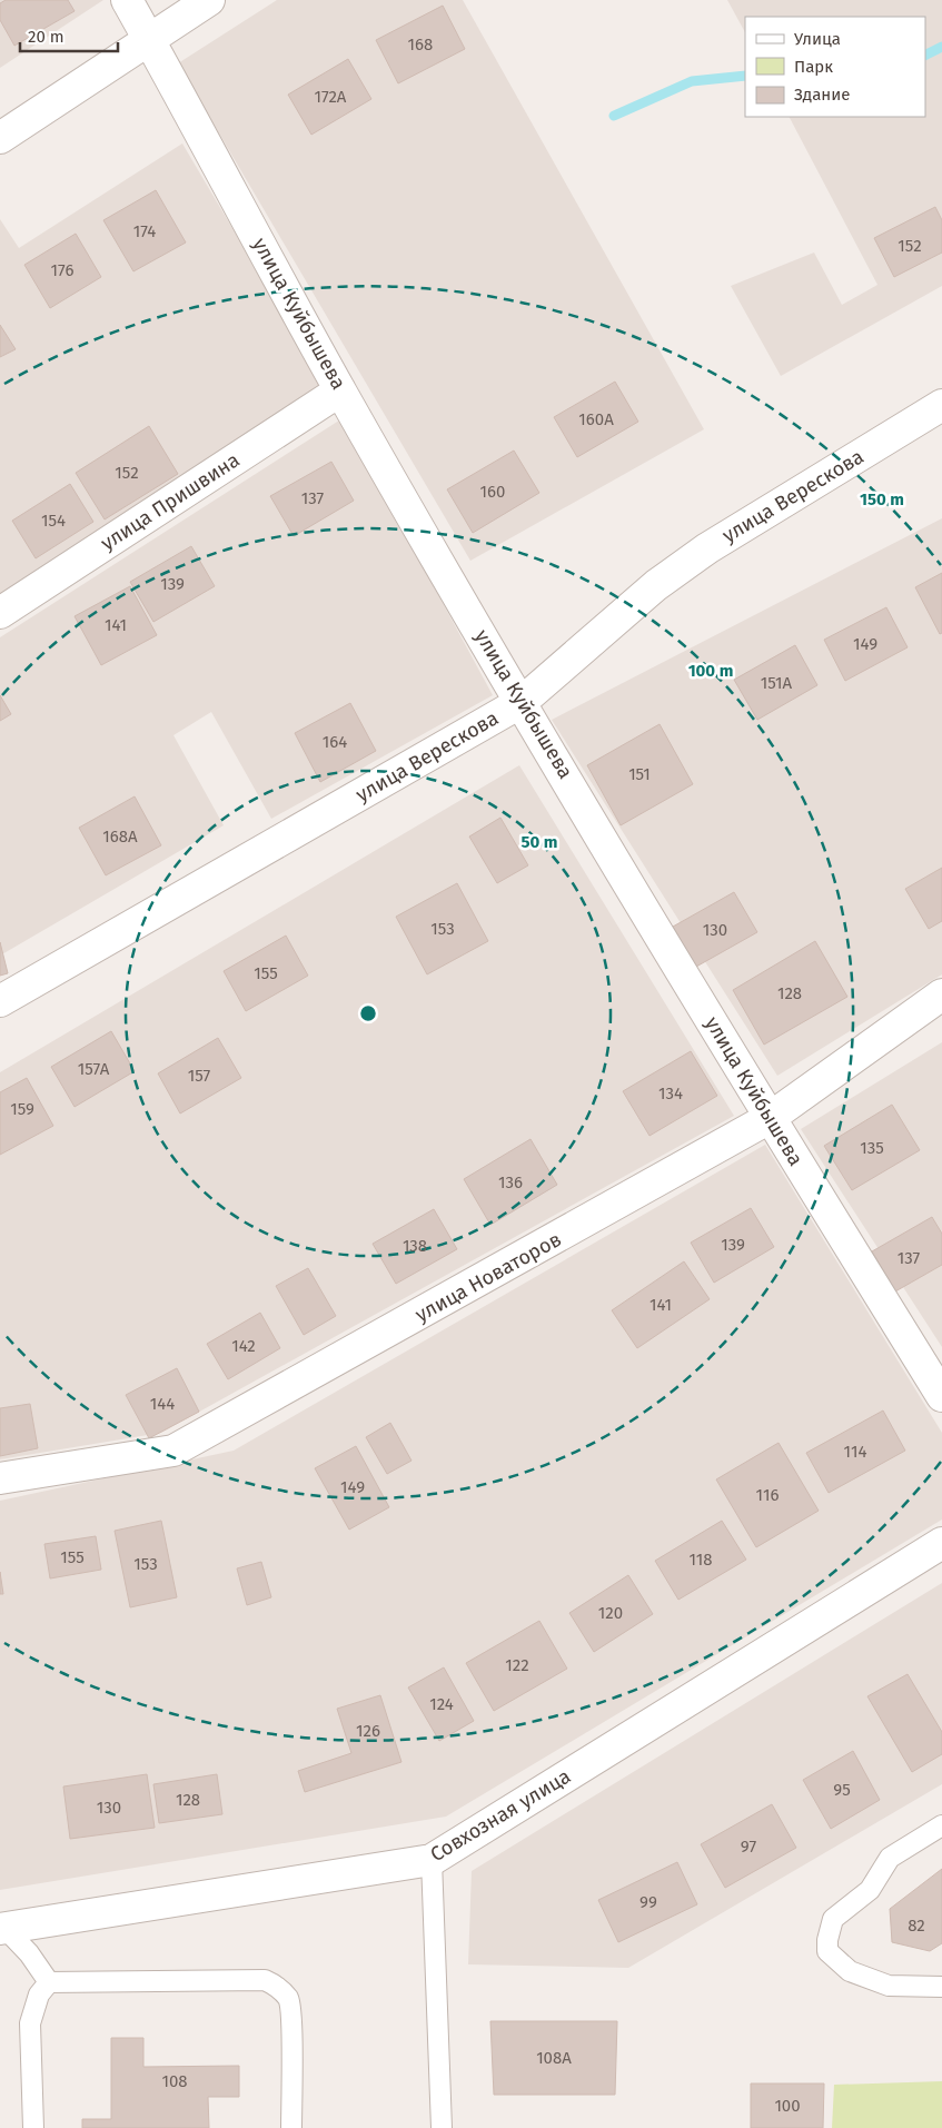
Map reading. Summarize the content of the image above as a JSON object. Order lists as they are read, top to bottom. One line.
{"streets":{"street":["улица Куйбышева","улица Верескова","улица Пришвина","улица Новаторов","Совхозная улица"]},"crossings":[["улица Куйбышева","улица Верескова"],["улица Куйбышева","улица Пришвина"],["улица Куйбышева","улица Новаторов"]],"house_numbers":["168","172А","174","152","176","160А","152","160","137","154","139","141","149","151А","164","151","168А","153","130","155","128","157А","157","134","159","135","136","139","138","137","141","142","144","114","149","116","155","118","153","120","122","124","126","95","128","130","97","99","82","108А","108","100"],"legend":["Улица","Парк","Здание"],"scale_bar":"20 m","rings":["150 m","100 m","50 m"]}
